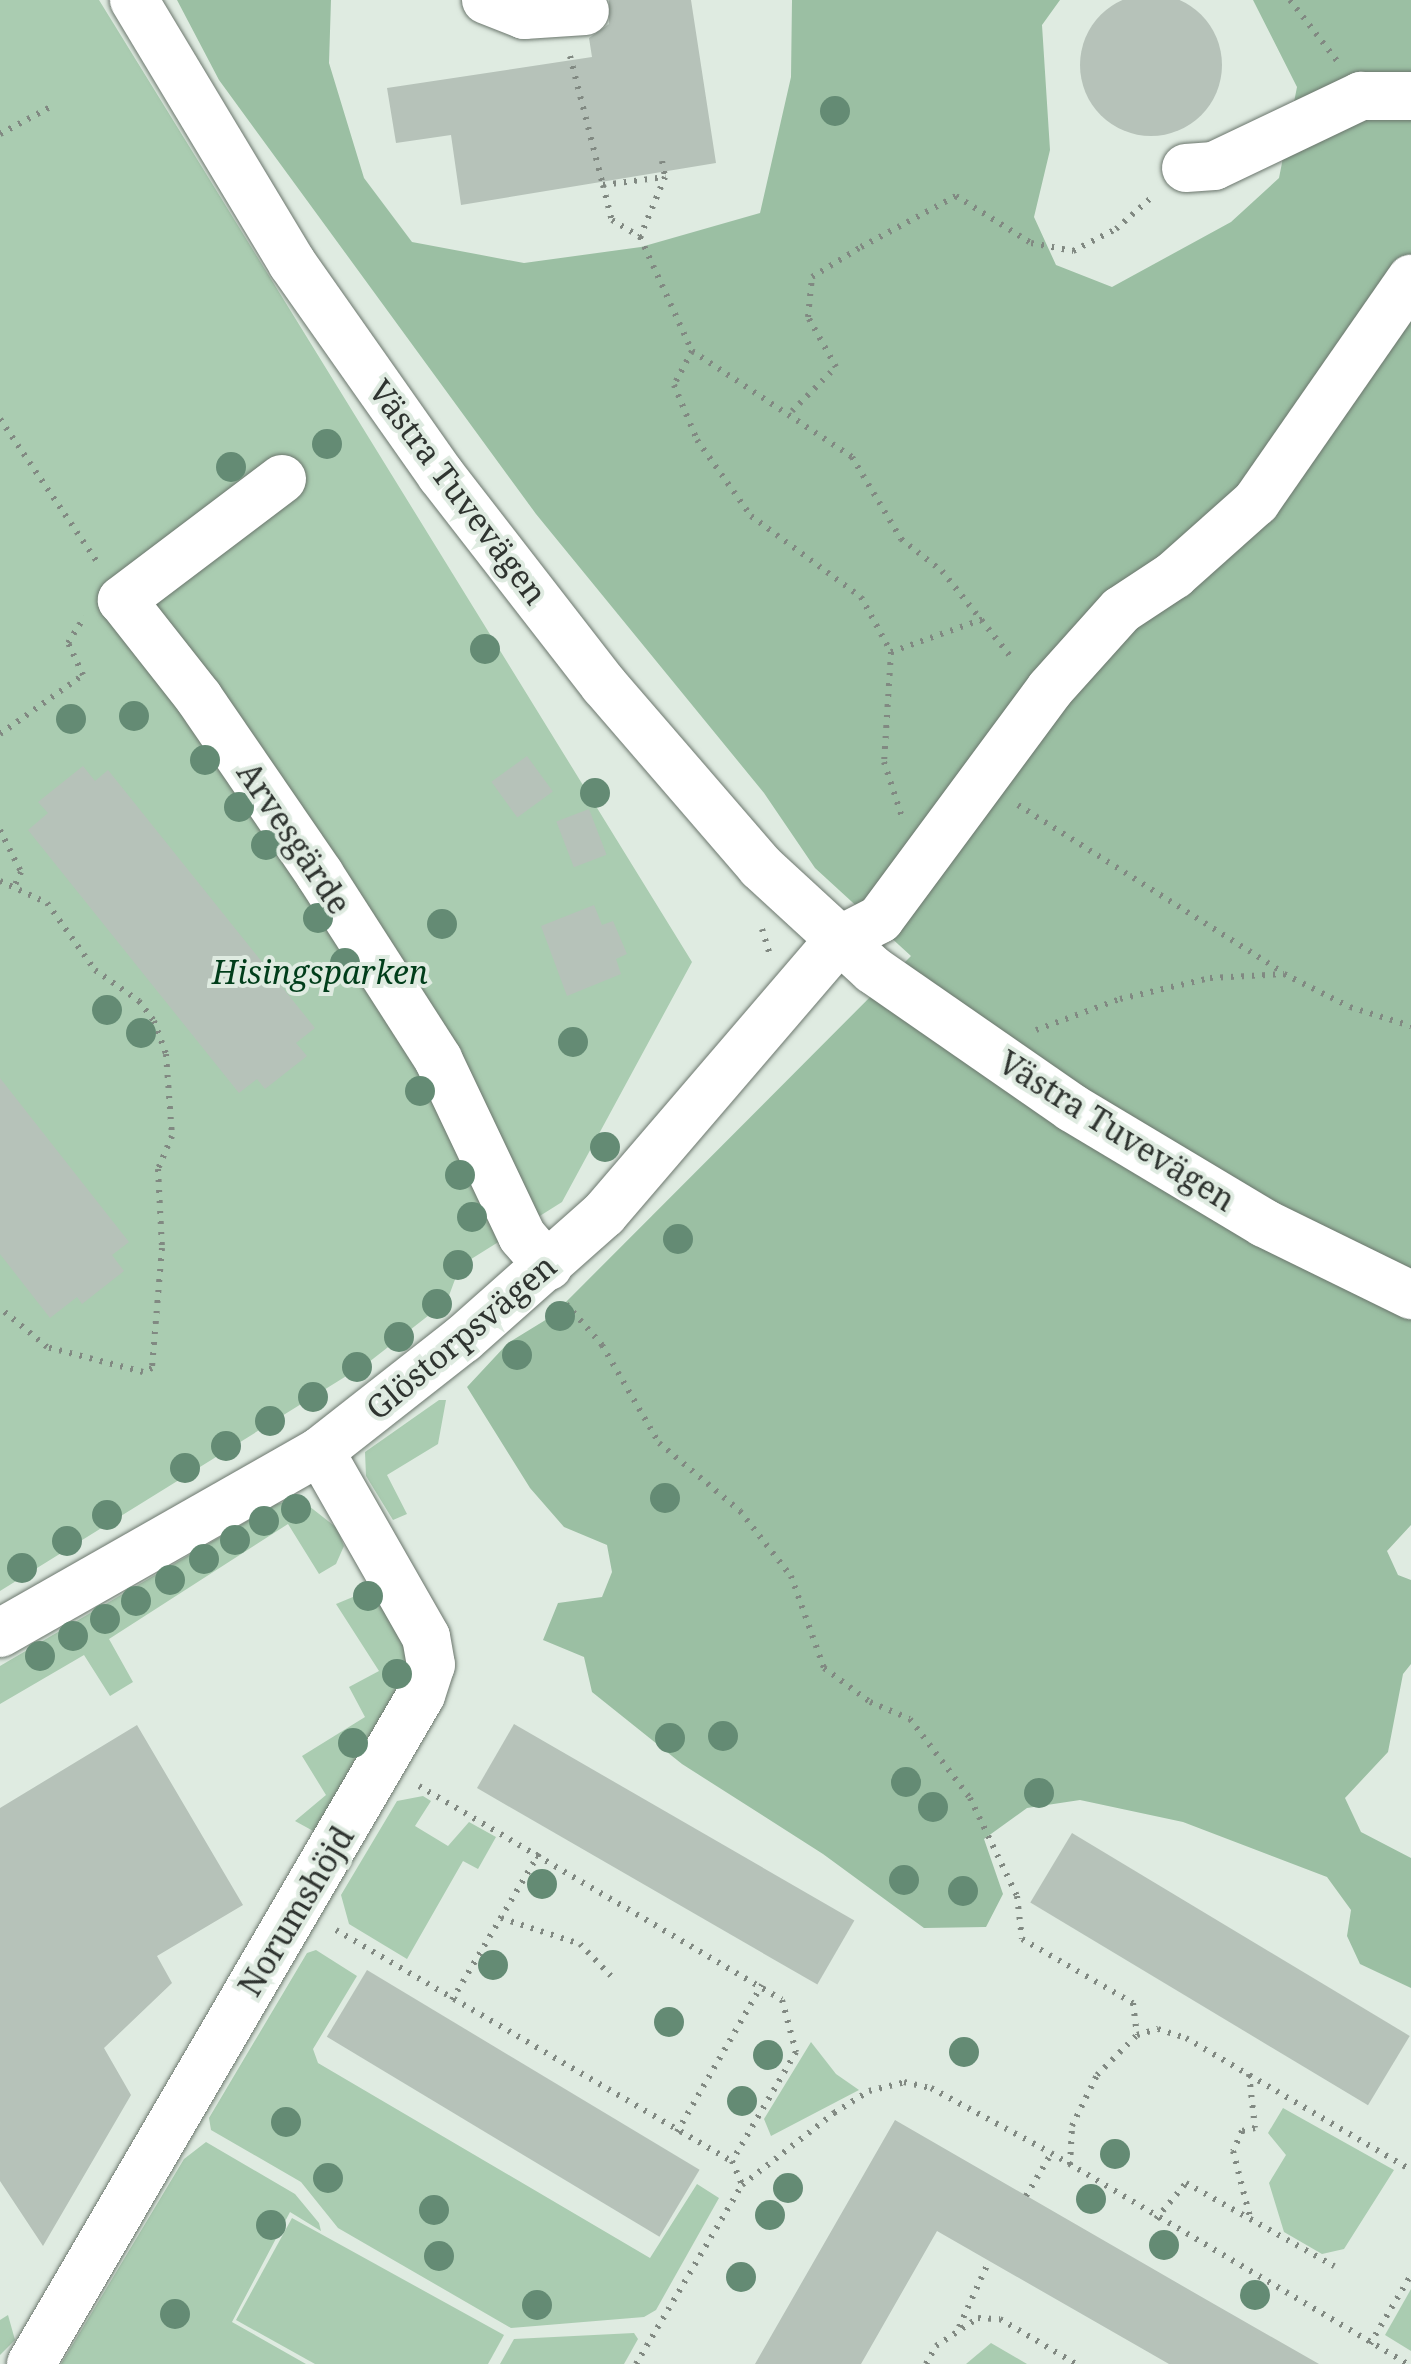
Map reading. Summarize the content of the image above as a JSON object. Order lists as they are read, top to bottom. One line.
{"streets":{"street":["Västra Tuvevägen","Arvesgärde","Glöstorpsvägen","Norumshöjd"]},"crossings":[["Västra Tuvevägen","Glöstorpsvägen"],["Arvesgärde","Glöstorpsvägen"],["Glöstorpsvägen","Norumshöjd"]],"parks":["Hisingsparken"]}
